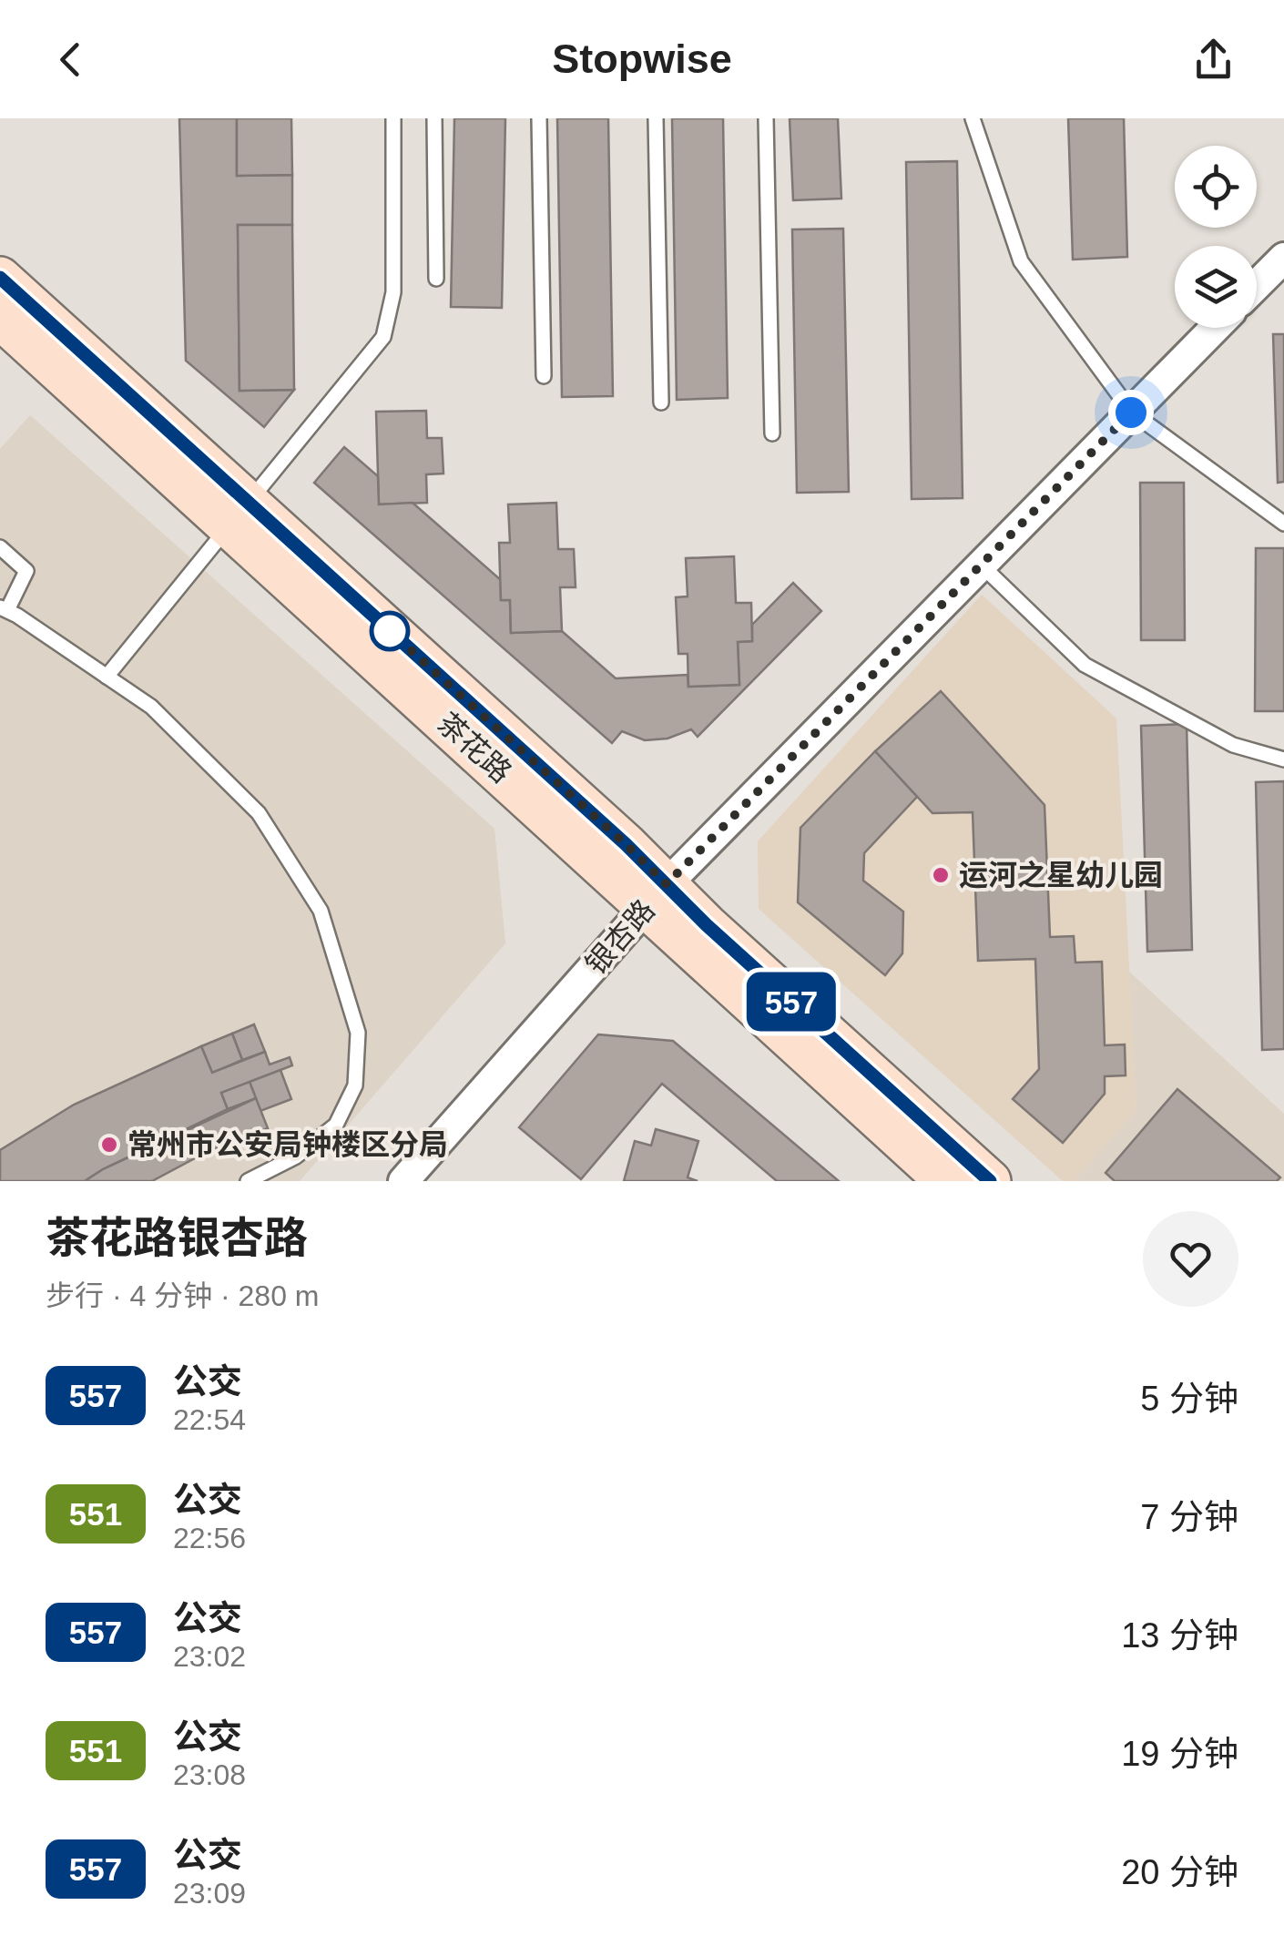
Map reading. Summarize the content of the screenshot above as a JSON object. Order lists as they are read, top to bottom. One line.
{"streets":{"main road":["茶花路"],"street":["银杏路"]},"crossings":[["茶花路","银杏路"]],"places":["运河之星幼儿园","常州市公安局钟楼区分局"],"lines":["bus line 557"],"page":{"header":"Stopwise","on_map":"557","heading":["茶花路银杏路","步行 · 4 分钟 · 280 m"],"list":[{"mark":"557","name":"公交","note":"22:54","value":"5 分钟"},{"mark":"551","name":"公交","note":"22:56","value":"7 分钟"},{"mark":"557","name":"公交","note":"23:02","value":"13 分钟"},{"mark":"551","name":"公交","note":"23:08","value":"19 分钟"},{"mark":"557","name":"公交","note":"23:09","value":"20 分钟"}]}}
